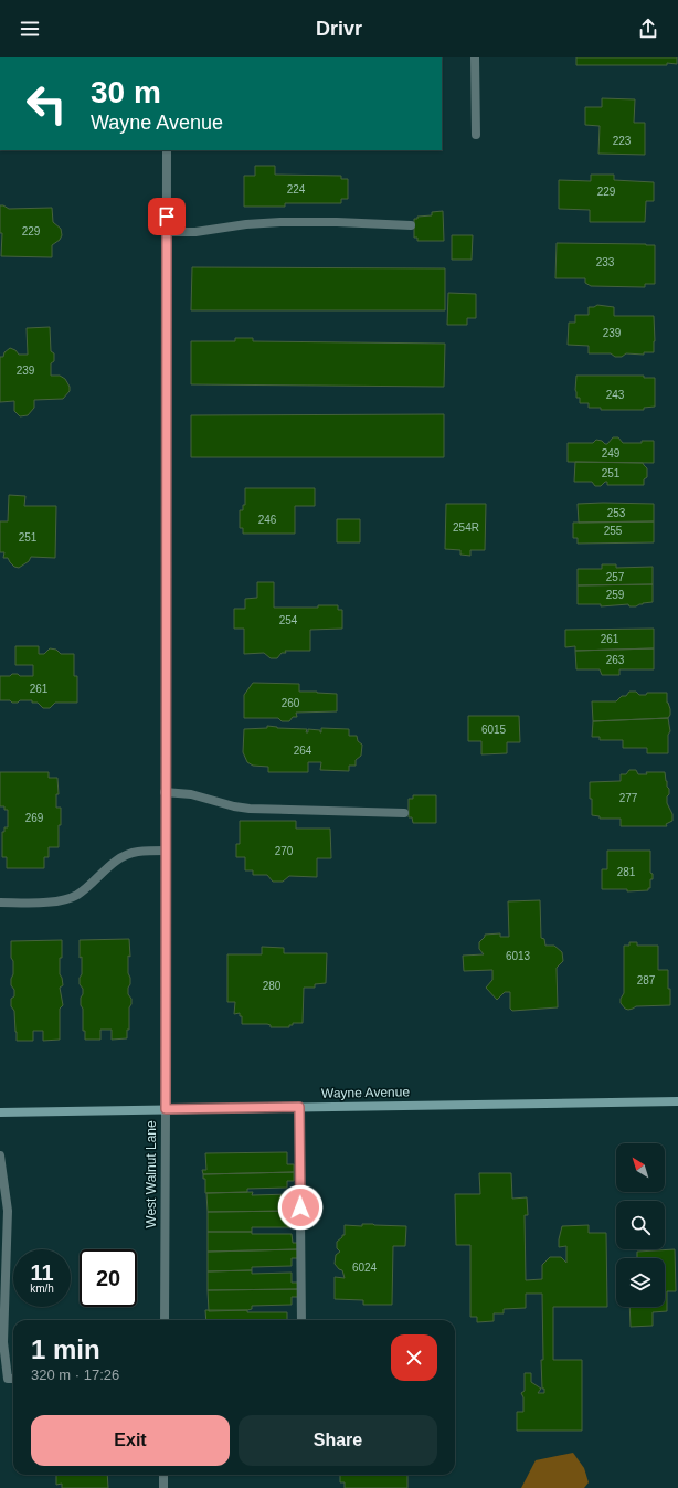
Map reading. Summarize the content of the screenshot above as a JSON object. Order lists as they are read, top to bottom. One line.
{"streets":{"main road":["Wayne Avenue"],"street":["West Walnut Lane"]},"crossings":[["Wayne Avenue","West Walnut Lane"]],"house_numbers":["223","224","229","229","233","239","239","243","249","251","253","246","254R","255","251","257","259","254","261","263","261","260","6015","264","277","269","270","281","6013","287","280","6024"],"north":"top left","page":{"header":"Drivr","turn":["30 m","Wayne Avenue"],"speed":"11 km/h","limit":"20","heading":["1 min","320 m · 17:26"],"buttons":["Exit","Share"]}}
